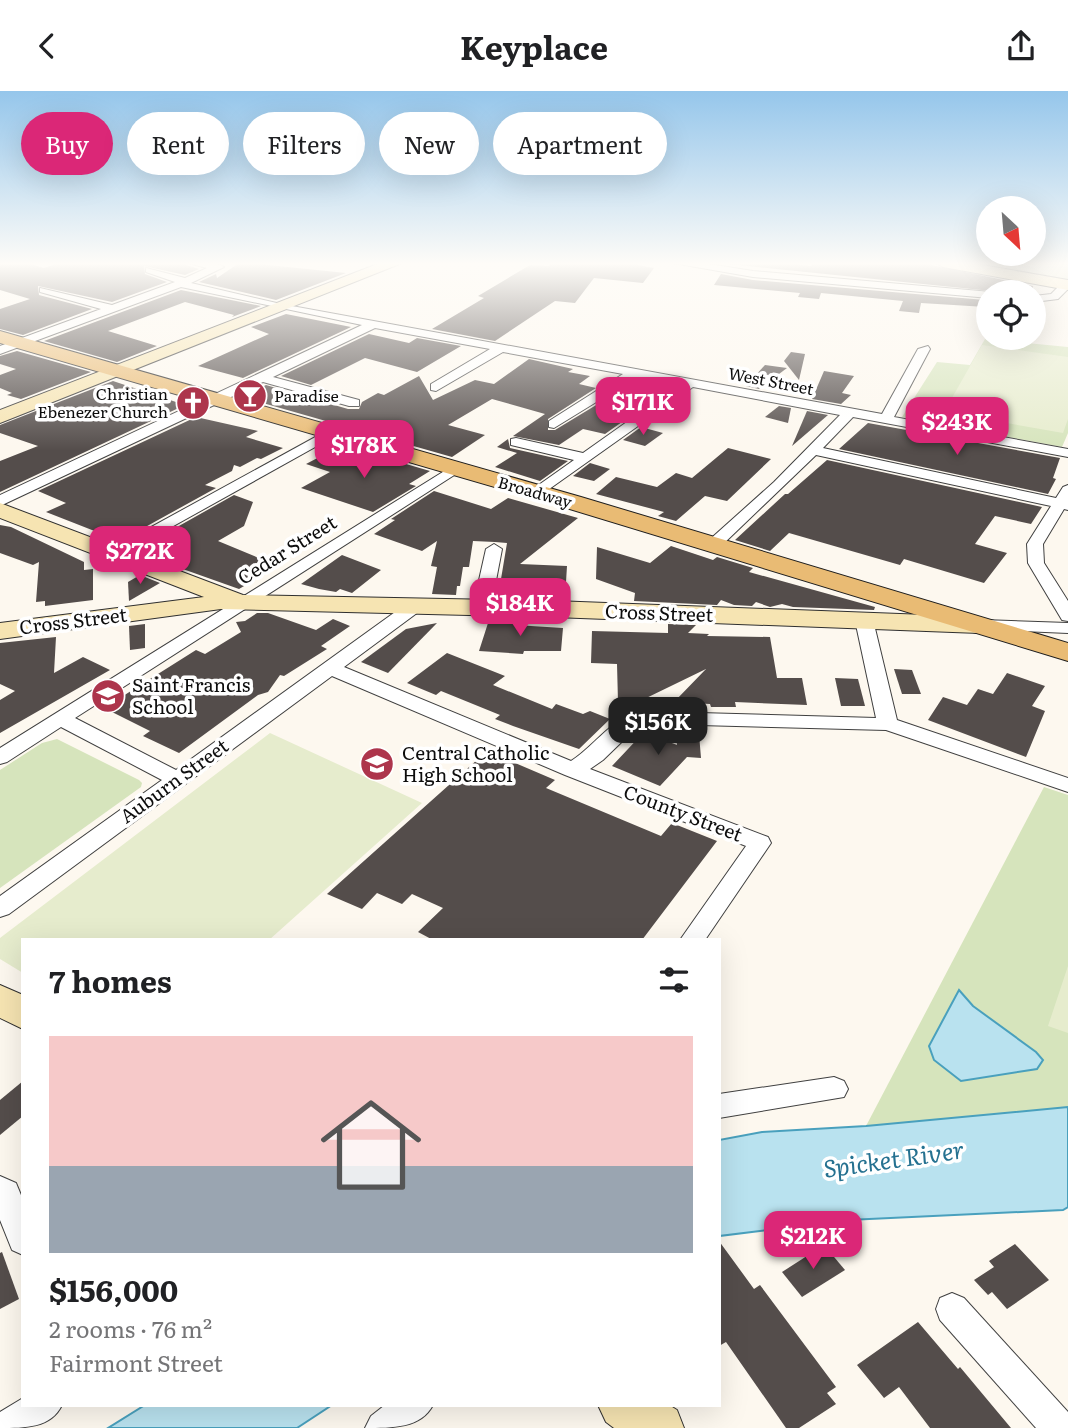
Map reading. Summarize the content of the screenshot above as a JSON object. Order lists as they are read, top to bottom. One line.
{"streets":{"main road":["Broadway"],"street":["West Street","Cedar Street","Cross Street","Auburn Street","County Street"]},"crossings":[["Broadway","Cedar Street"],["Broadway","Cross Street"],["Cedar Street","Cross Street"],["Cross Street","Auburn Street"]],"water":["Spicket River"],"places":{"bar":["Paradise"],"church":["Christian Ebenezer Church"],"school or university":["Saint Francis School","Central Catholic High School"]},"north":"bottom right","page":{"header":"Keyplace","chip":["Buy","Rent","Filters","New","Apartment"],"price":["$171K","$243K","$178K","$272K","$184K","$156K","$212K"],"heading":"7 homes","list":[{"name":"$156,000","note":"2 rooms · 76 m² · Fairmont Street"}]}}
